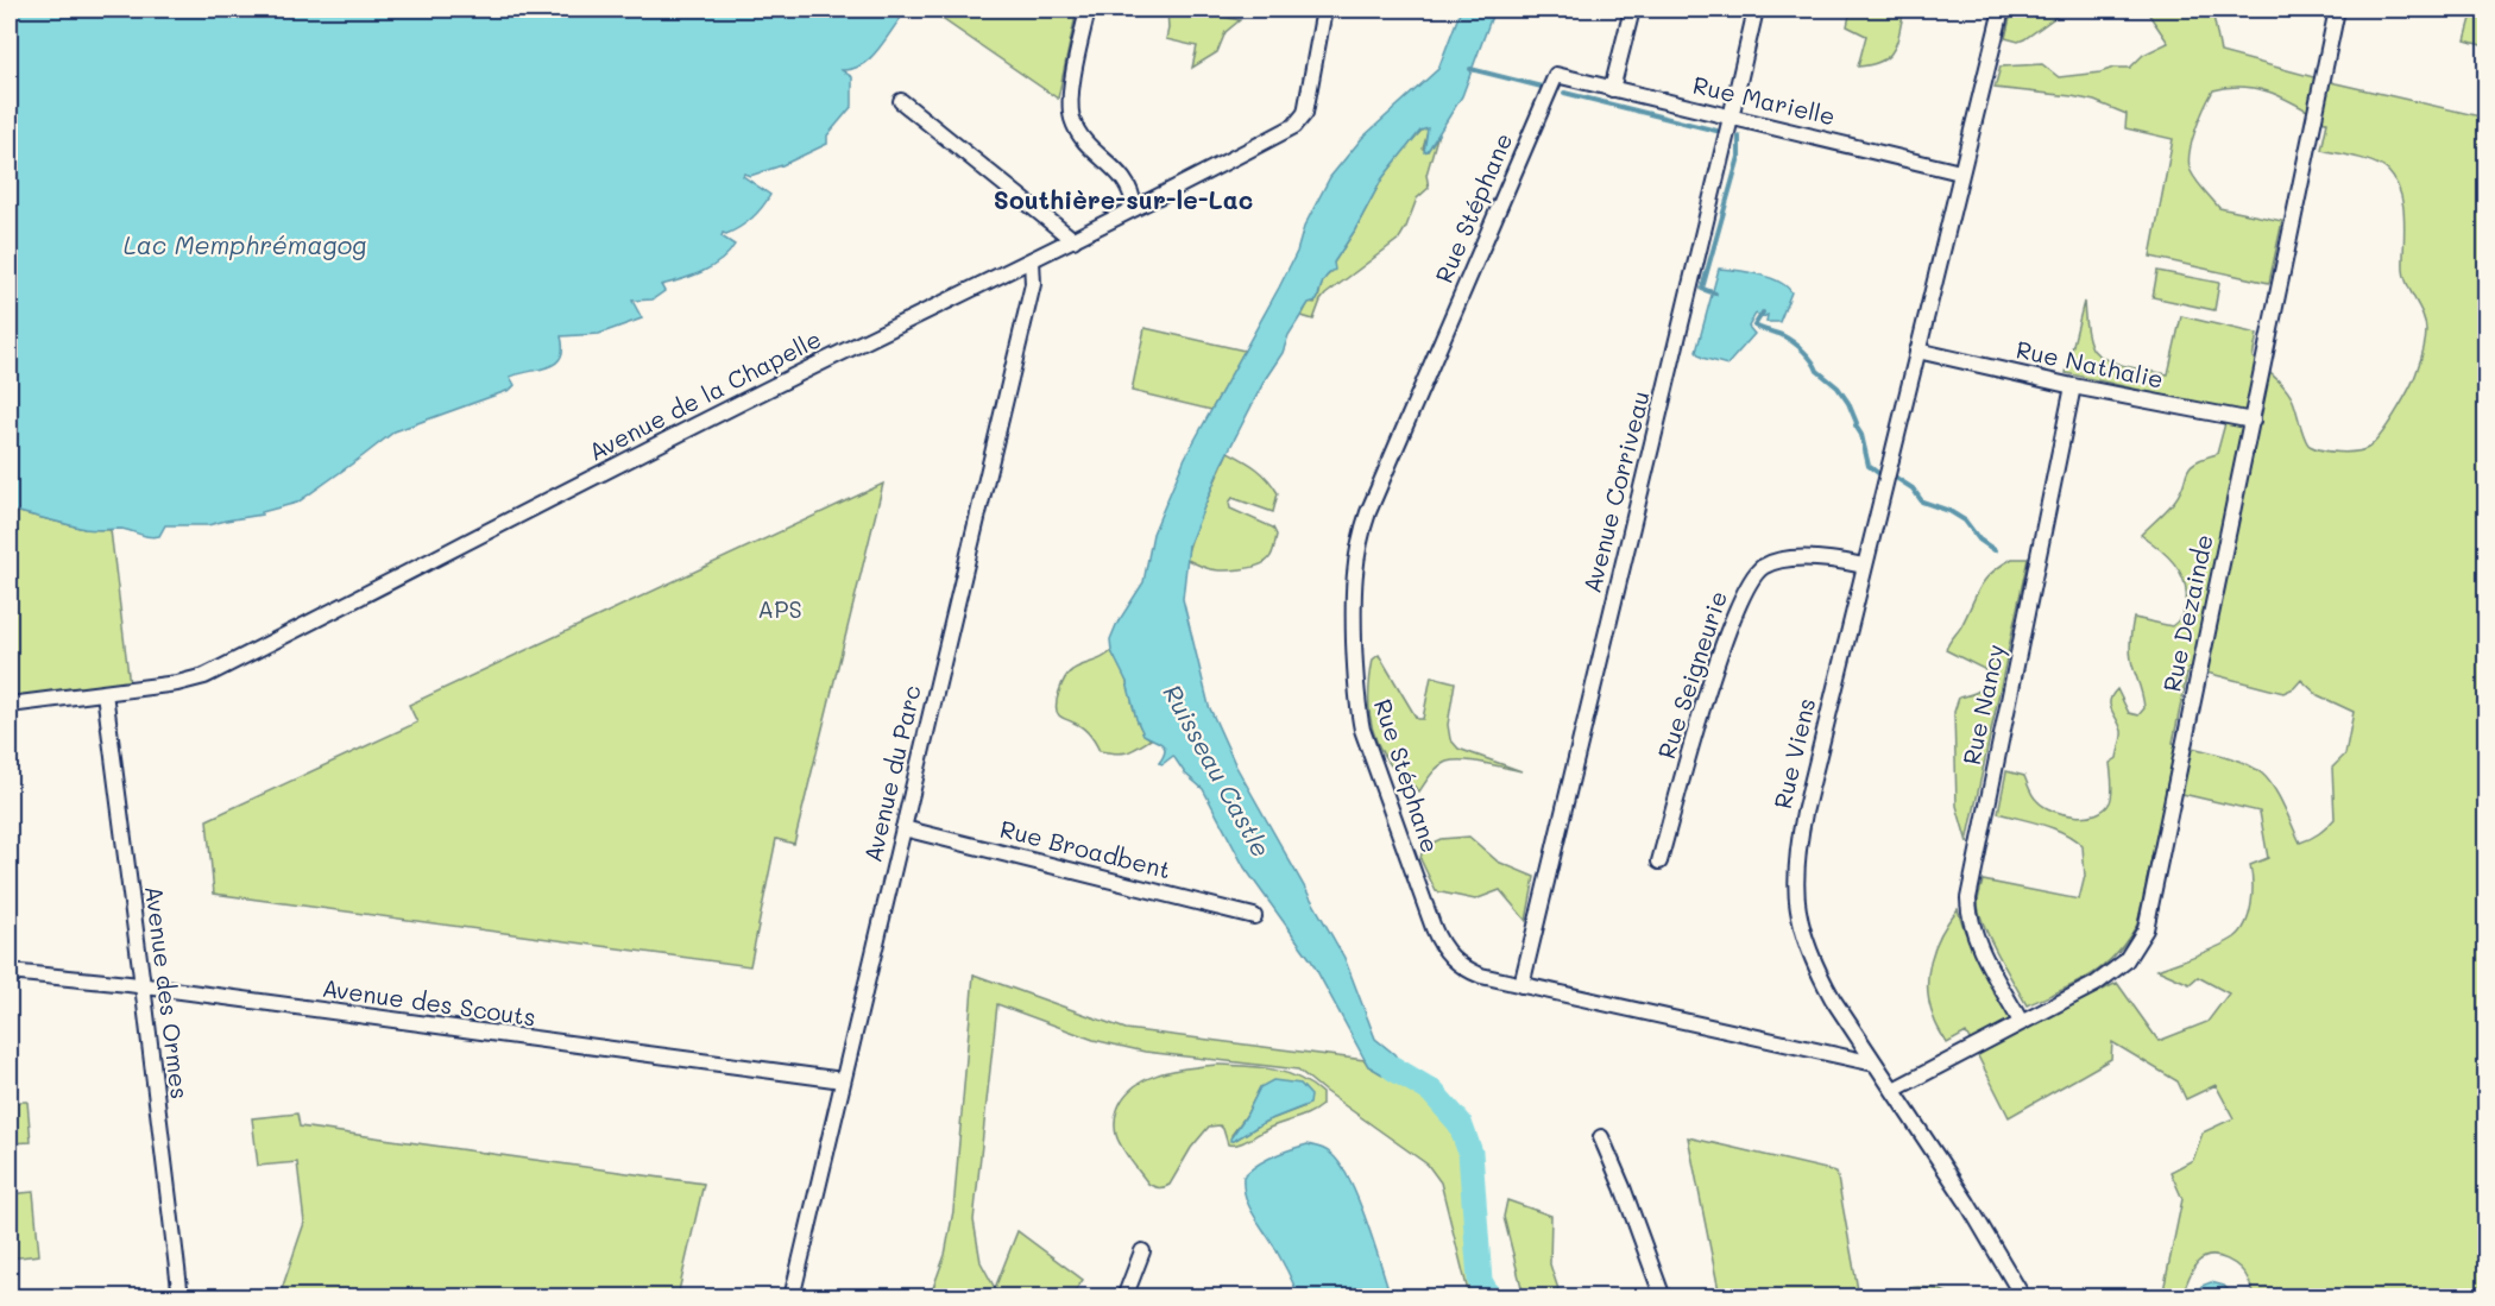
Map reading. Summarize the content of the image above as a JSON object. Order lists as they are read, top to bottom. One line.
{"streets":{"street":["Rue Marielle","Rue Stéphane","Rue Nathalie","Avenue de la Chapelle","Avenue Corriveau","Rue Dezainde","Rue Seigneurie","Rue Nancy","Rue Viens","Avenue du Parc","Rue Broadbent","Avenue des Ormes","Avenue des Scouts"]},"crossings":[["Rue Marielle","Rue Stéphane"],["Rue Marielle","Avenue Corriveau"],["Rue Marielle","Rue Viens"],["Rue Stéphane","Avenue Corriveau"],["Rue Stéphane","Rue Viens"],["Rue Nathalie","Rue Dezainde"],["Rue Nathalie","Rue Nancy"],["Rue Nathalie","Rue Viens"],["Avenue de la Chapelle","Avenue du Parc"],["Avenue de la Chapelle","Avenue des Ormes"],["Rue Dezainde","Rue Nancy"],["Rue Dezainde","Rue Viens"],["Rue Seigneurie","Rue Viens"],["Avenue du Parc","Rue Broadbent"],["Avenue du Parc","Avenue des Scouts"],["Avenue des Ormes","Avenue des Scouts"]],"districts":["Southière-sur-le-Lac"],"water":["Lac Memphrémagog","Ruisseau Castle"],"parks":["APS"]}
